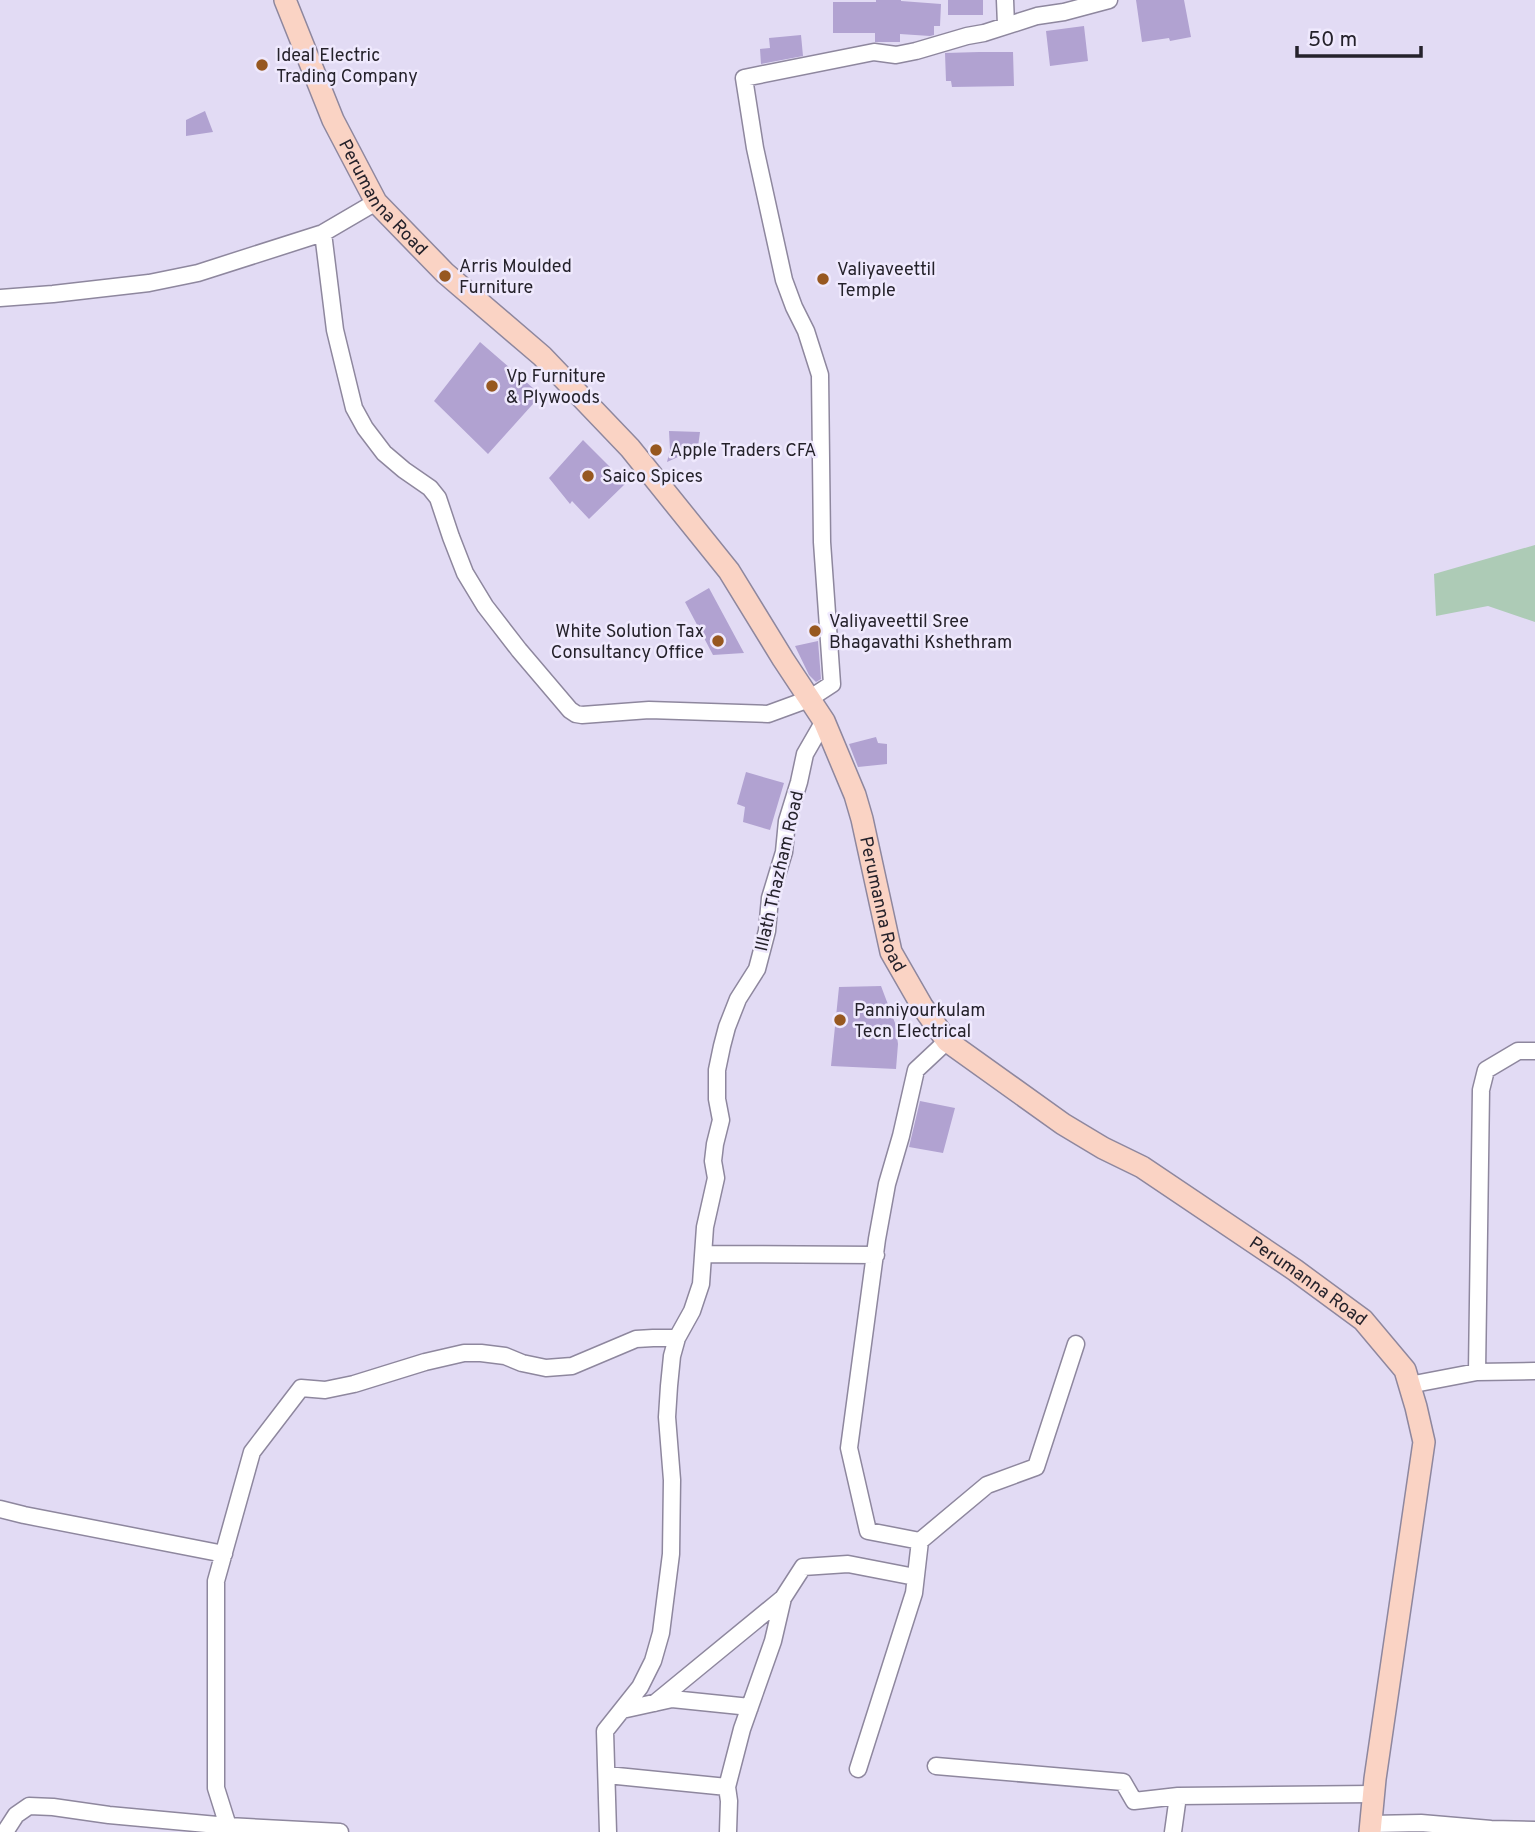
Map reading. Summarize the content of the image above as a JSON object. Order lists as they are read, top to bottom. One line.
{"streets":{"main road":["Perumanna Road"],"street":["Illath Thazham Road"]},"crossings":[["Perumanna Road","Illath Thazham Road"]],"places":["Ideal Electric Trading Company","Arris Moulded Furniture","Valiyaveettil Temple","Vp Furniture & Plywoods","Apple Traders CFA","Saico Spices","Valiyaveettil Sree Bhagavathi Kshethram","White Solution Tax Consultancy Office","Panniyourkulam Tecn Electrical"],"scale_bar":"50 m"}
